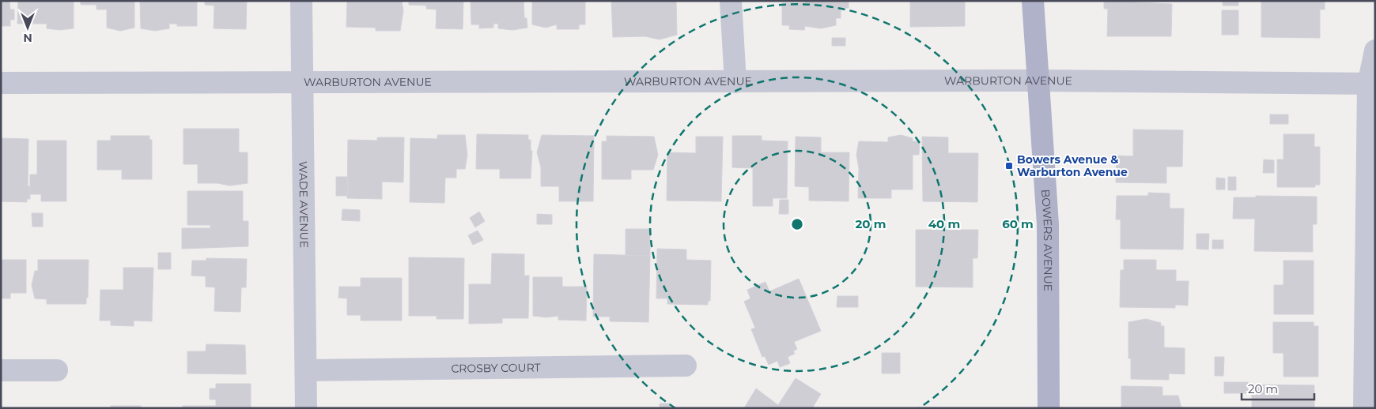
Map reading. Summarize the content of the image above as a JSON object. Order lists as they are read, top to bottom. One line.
{"streets":{"main road":["BOWERS AVENUE"],"street":["WARBURTON AVENUE","WADE AVENUE","CROSBY COURT"]},"crossings":[["WARBURTON AVENUE","WADE AVENUE"],["WARBURTON AVENUE","BOWERS AVENUE"],["WADE AVENUE","CROSBY COURT"]],"places":{"transit":["Bowers Avenue & Warburton Avenue"]},"scale_bar":"20 m","north":"bottom","rings":["20 m","40 m","60 m"]}
